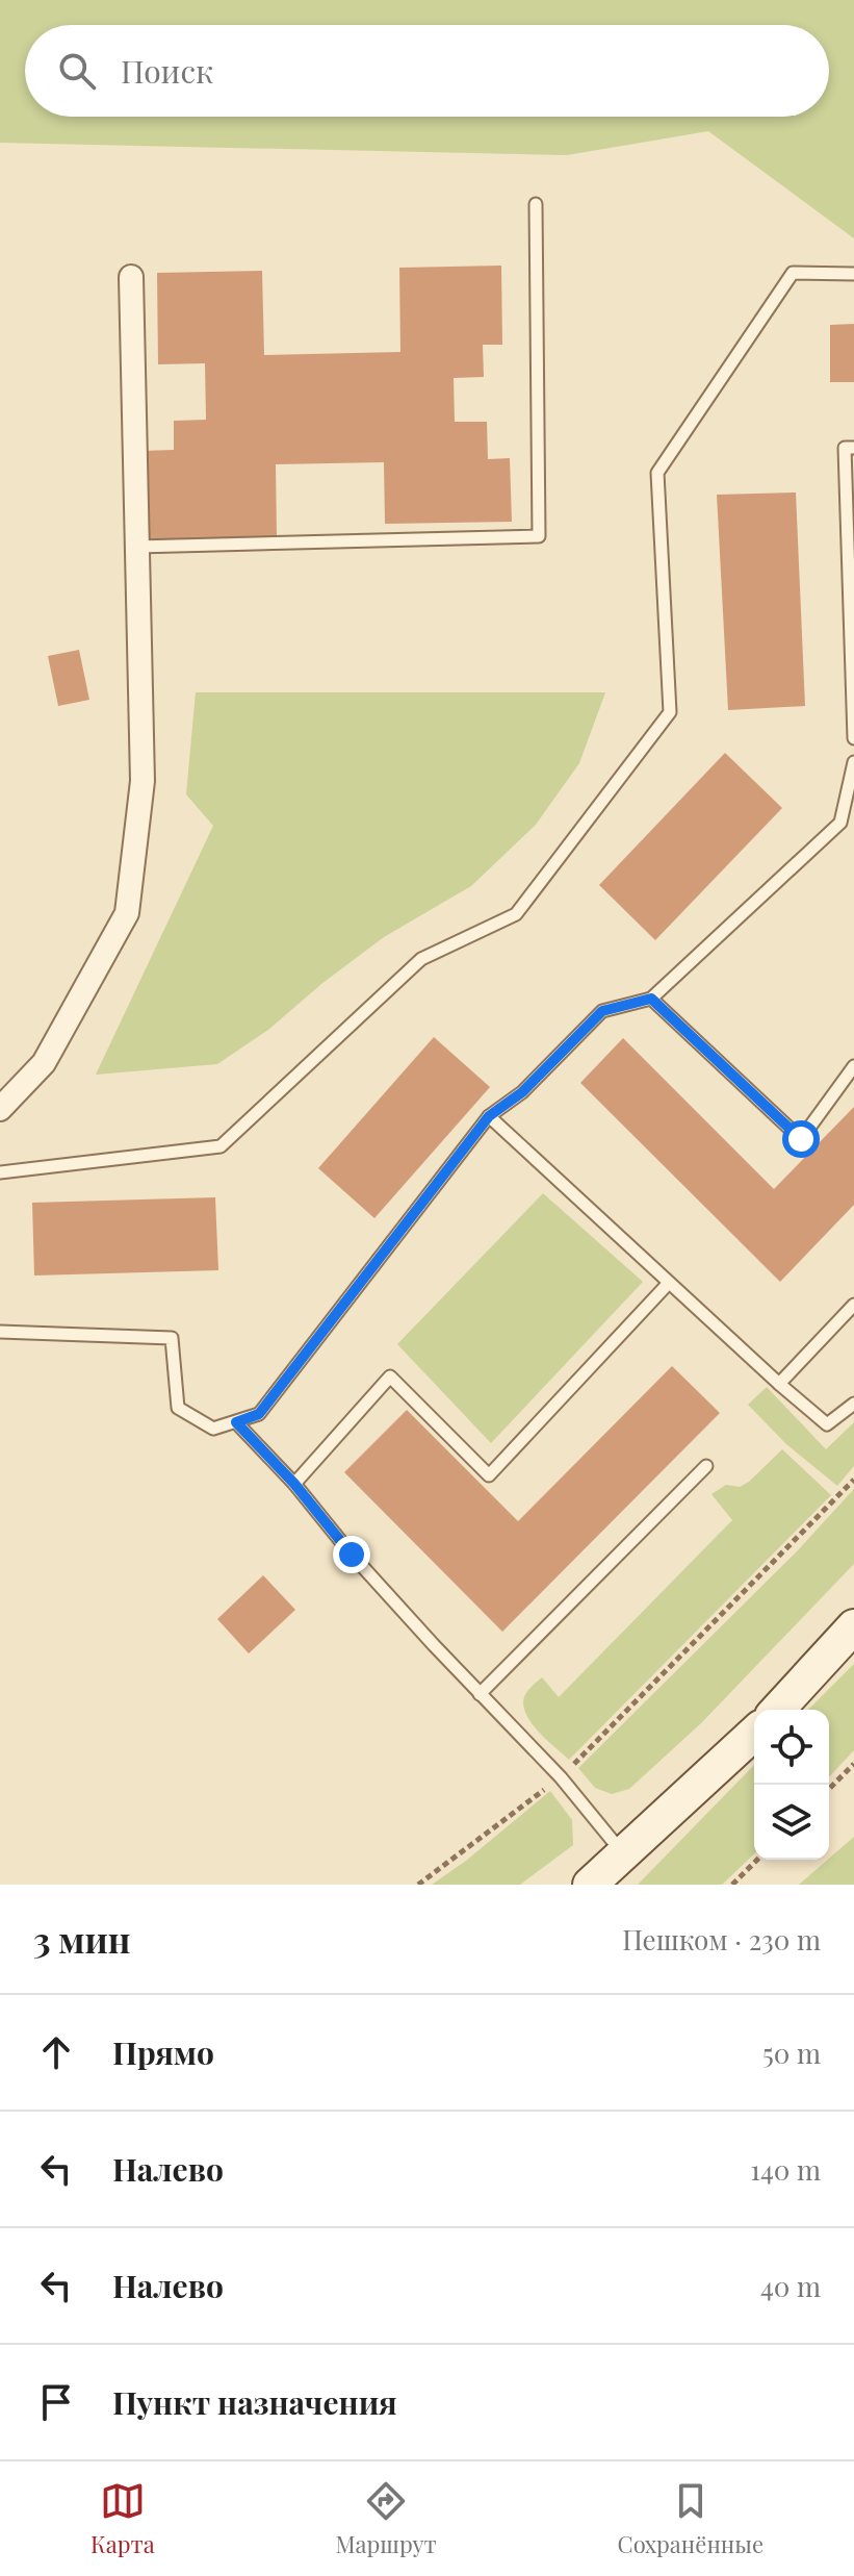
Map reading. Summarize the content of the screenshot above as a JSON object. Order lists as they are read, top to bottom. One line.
{"page":{"search":"Поиск","heading":["3 мин","Пешком · 230 m"],"list":[["Прямо","50 m"],["Налево","140 m"],["Налево","40 m"],"Пункт назначения"],"nav":["Карта","Маршрут","Сохранённые"]}}
